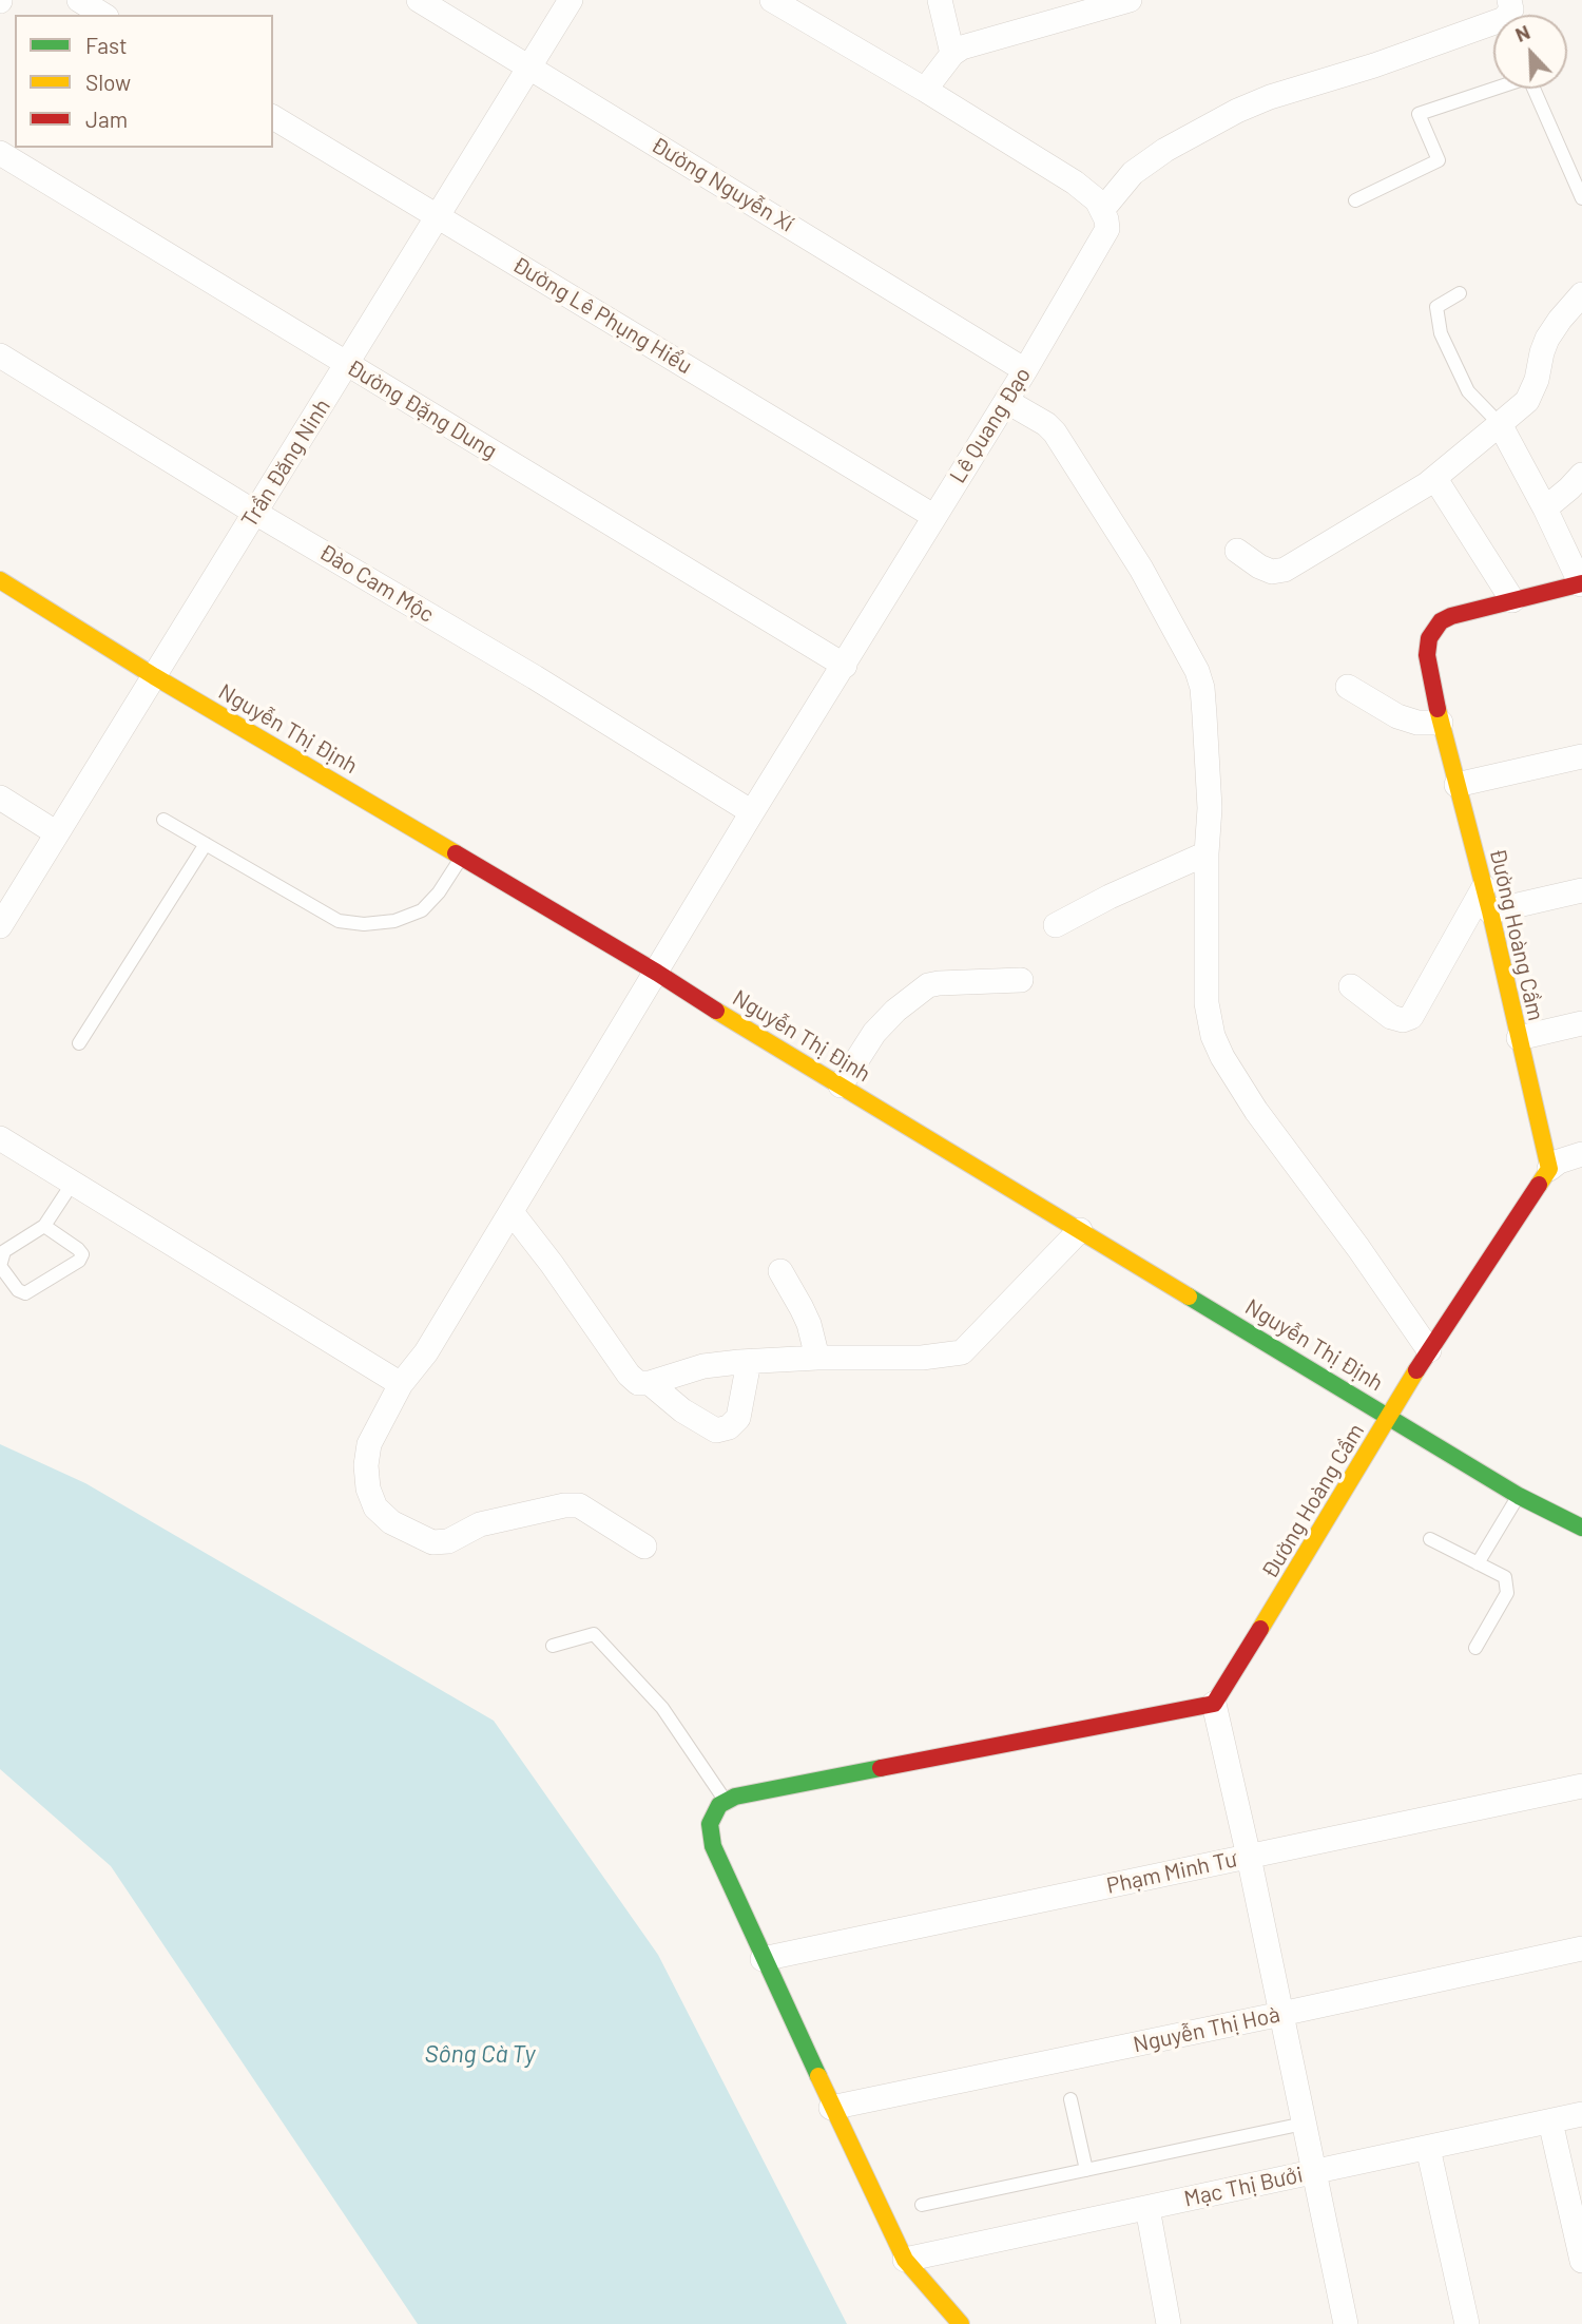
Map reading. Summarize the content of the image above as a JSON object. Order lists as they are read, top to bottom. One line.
{"streets":{"street":["Đường Nguyễn Xí","Đường Lê Phụng Hiểu","Đường Đặng Dung","Lê Quang Đạo","Trần Đăng Ninh","Đào Cam Mộc","Nguyễn Thị Định","Đường Hoàng Cầm","Phạm Minh Tư","Nguyễn Thị Hoà","Mạc Thị Bưởi"]},"crossings":[["Đường Nguyễn Xí","Lê Quang Đạo"],["Đường Nguyễn Xí","Trần Đăng Ninh"],["Đường Lê Phụng Hiểu","Lê Quang Đạo"],["Đường Lê Phụng Hiểu","Trần Đăng Ninh"],["Đường Đặng Dung","Lê Quang Đạo"],["Đường Đặng Dung","Trần Đăng Ninh"],["Lê Quang Đạo","Đào Cam Mộc"],["Lê Quang Đạo","Nguyễn Thị Định"],["Trần Đăng Ninh","Đào Cam Mộc"],["Trần Đăng Ninh","Nguyễn Thị Định"],["Nguyễn Thị Định","Đường Hoàng Cầm"]],"water":["Sông Cà Ty"],"legend":["Fast","Slow","Jam"],"north":"top left"}
